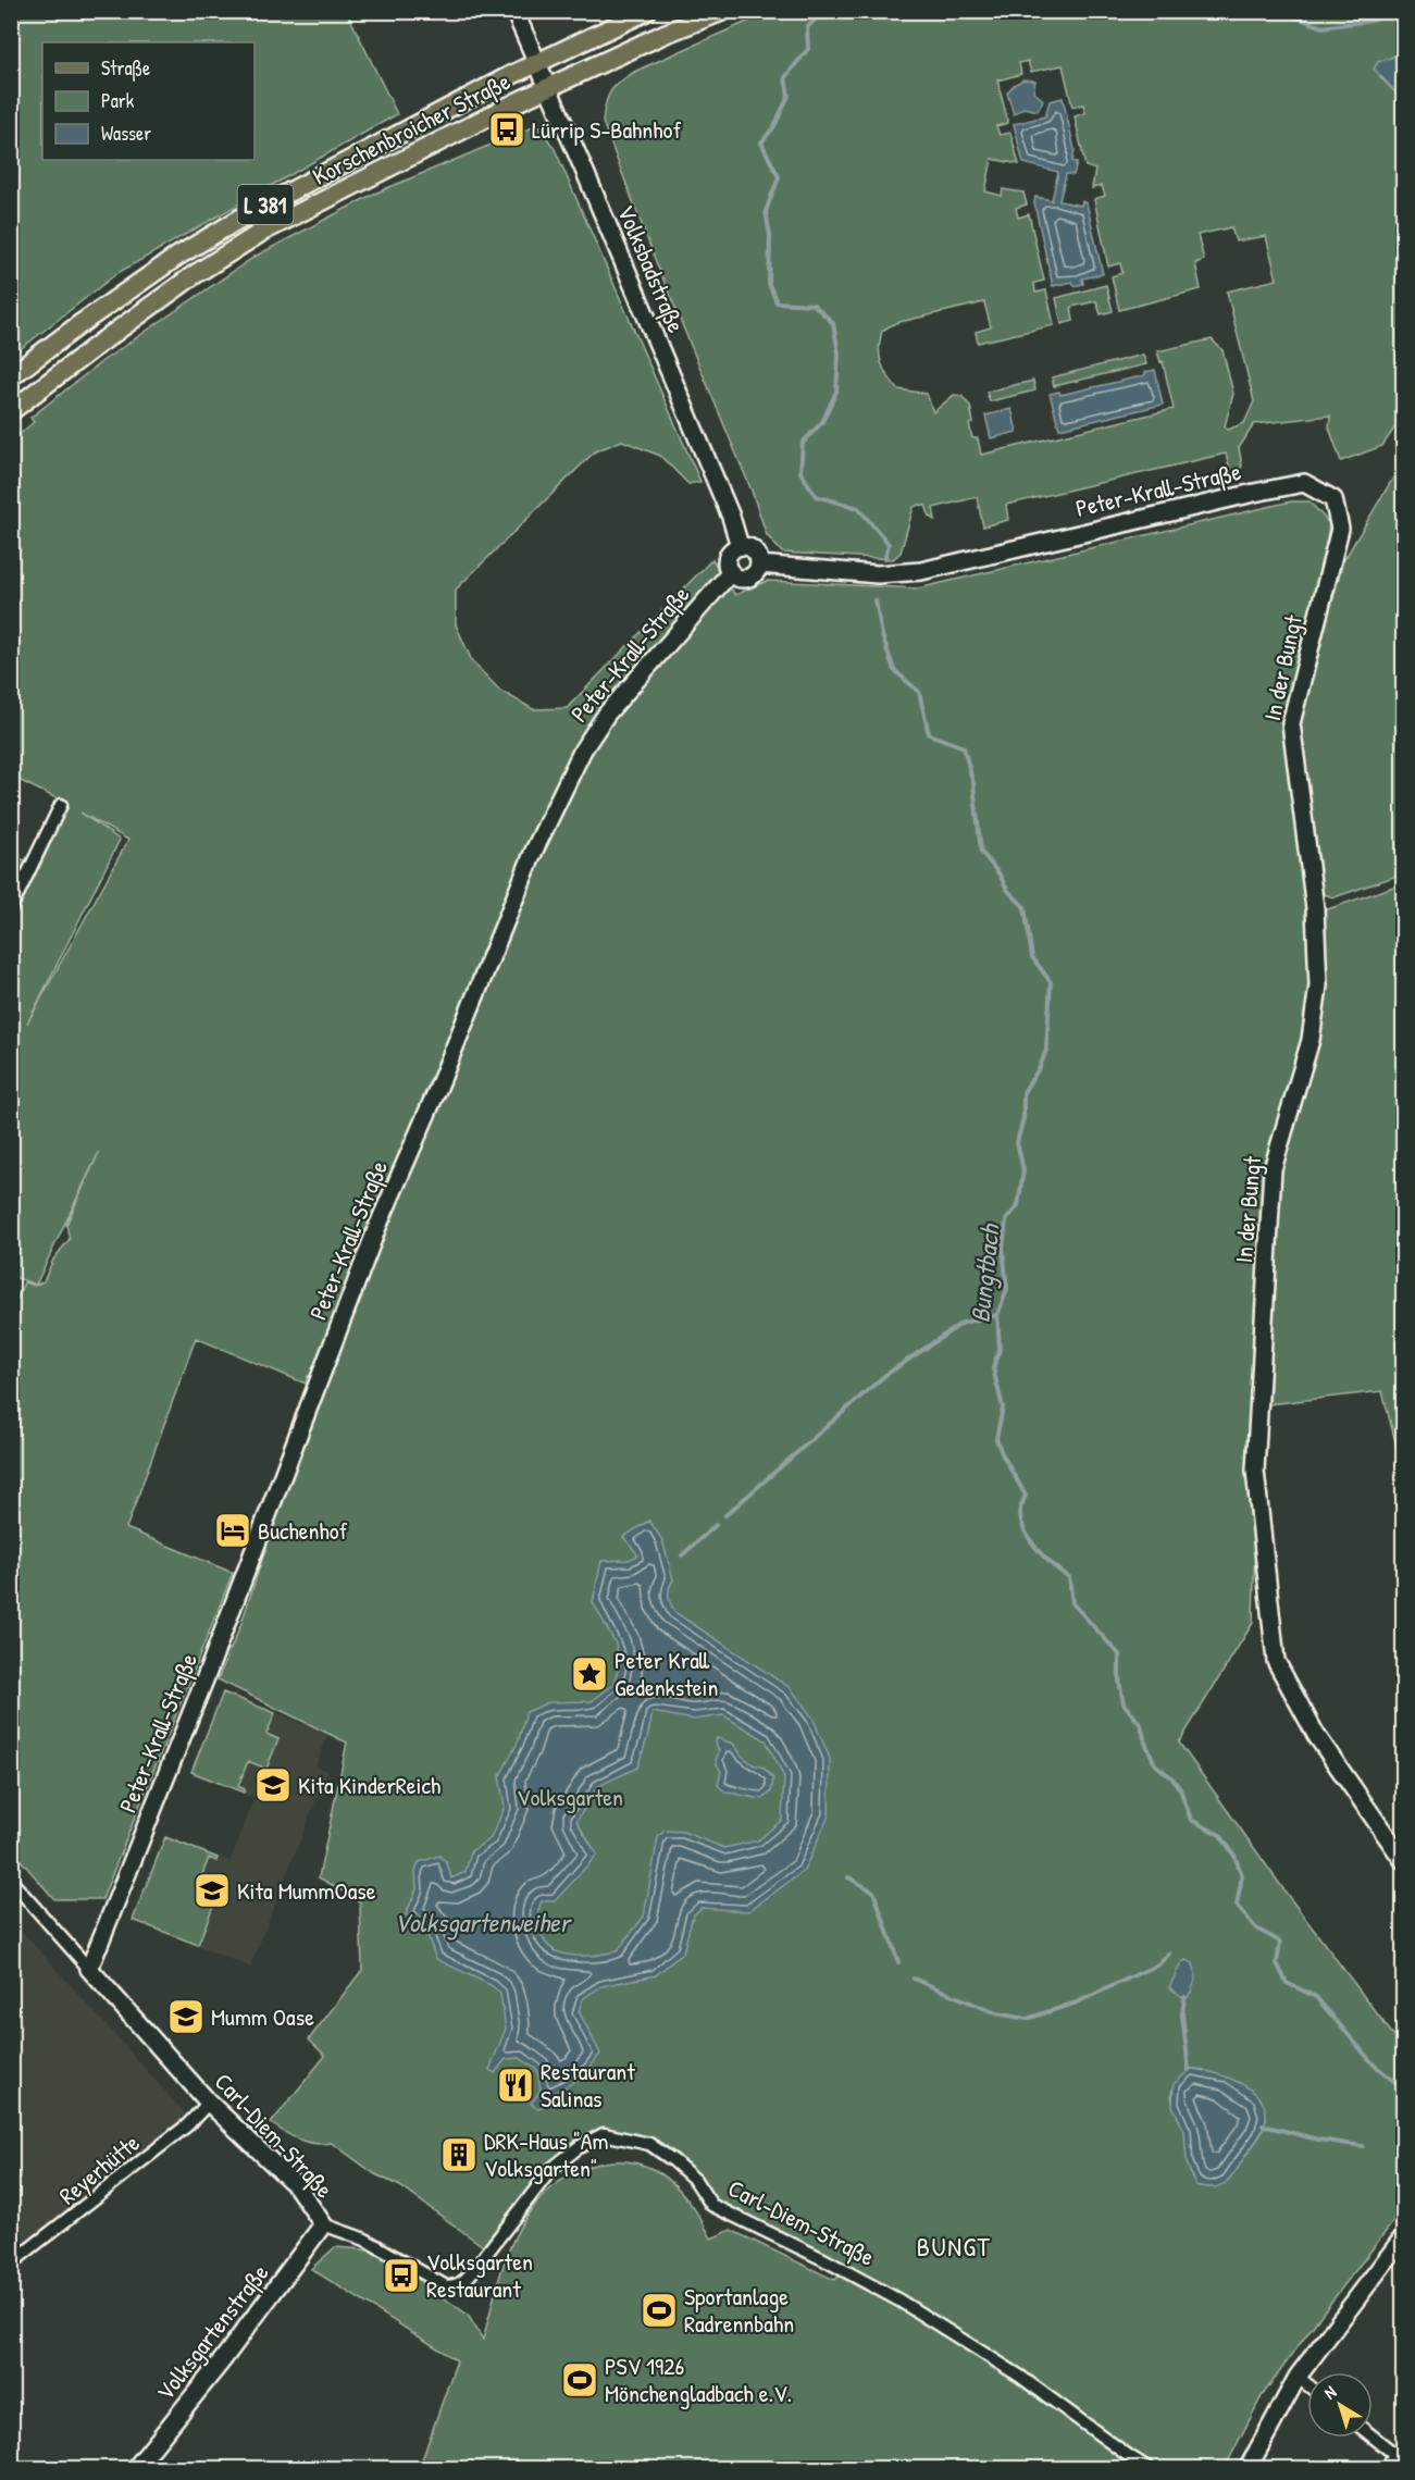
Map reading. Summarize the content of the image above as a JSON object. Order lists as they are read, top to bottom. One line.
{"streets":{"main road":["Korschenbroicher Straße","L 381"],"street":["Volksbadstraße","Peter-Krall-Straße","In der Bungt","Carl-Diem-Straße","Reyerhütte","Volksgartenstraße"]},"crossings":[["Korschenbroicher Straße","Volksbadstraße"],["Volksbadstraße","Peter-Krall-Straße"],["Peter-Krall-Straße","In der Bungt"],["Peter-Krall-Straße","Carl-Diem-Straße"],["Carl-Diem-Straße","Reyerhütte"],["Carl-Diem-Straße","Volksgartenstraße"]],"districts":["BUNGT"],"water":["Bungtbach","Volksgartenweiher"],"parks":["Volksgarten"],"places":{"bus stop":["Lürrip S-Bahnhof","Volksgarten Restaurant"],"hotel":["Buchenhof"],"place":["Peter Krall Gedenkstein"],"school or university":["Kita KinderReich","Kita MummOase","Mumm Oase"],"restaurant":["Restaurant Salinas"],"building":["DRK-Haus \"Am Volksgarten\""],"sports":["Sportanlage Radrennbahn","PSV 1926 Mönchengladbach e.V."]},"legend":["Straße","Park","Wasser"],"north":"top left"}
